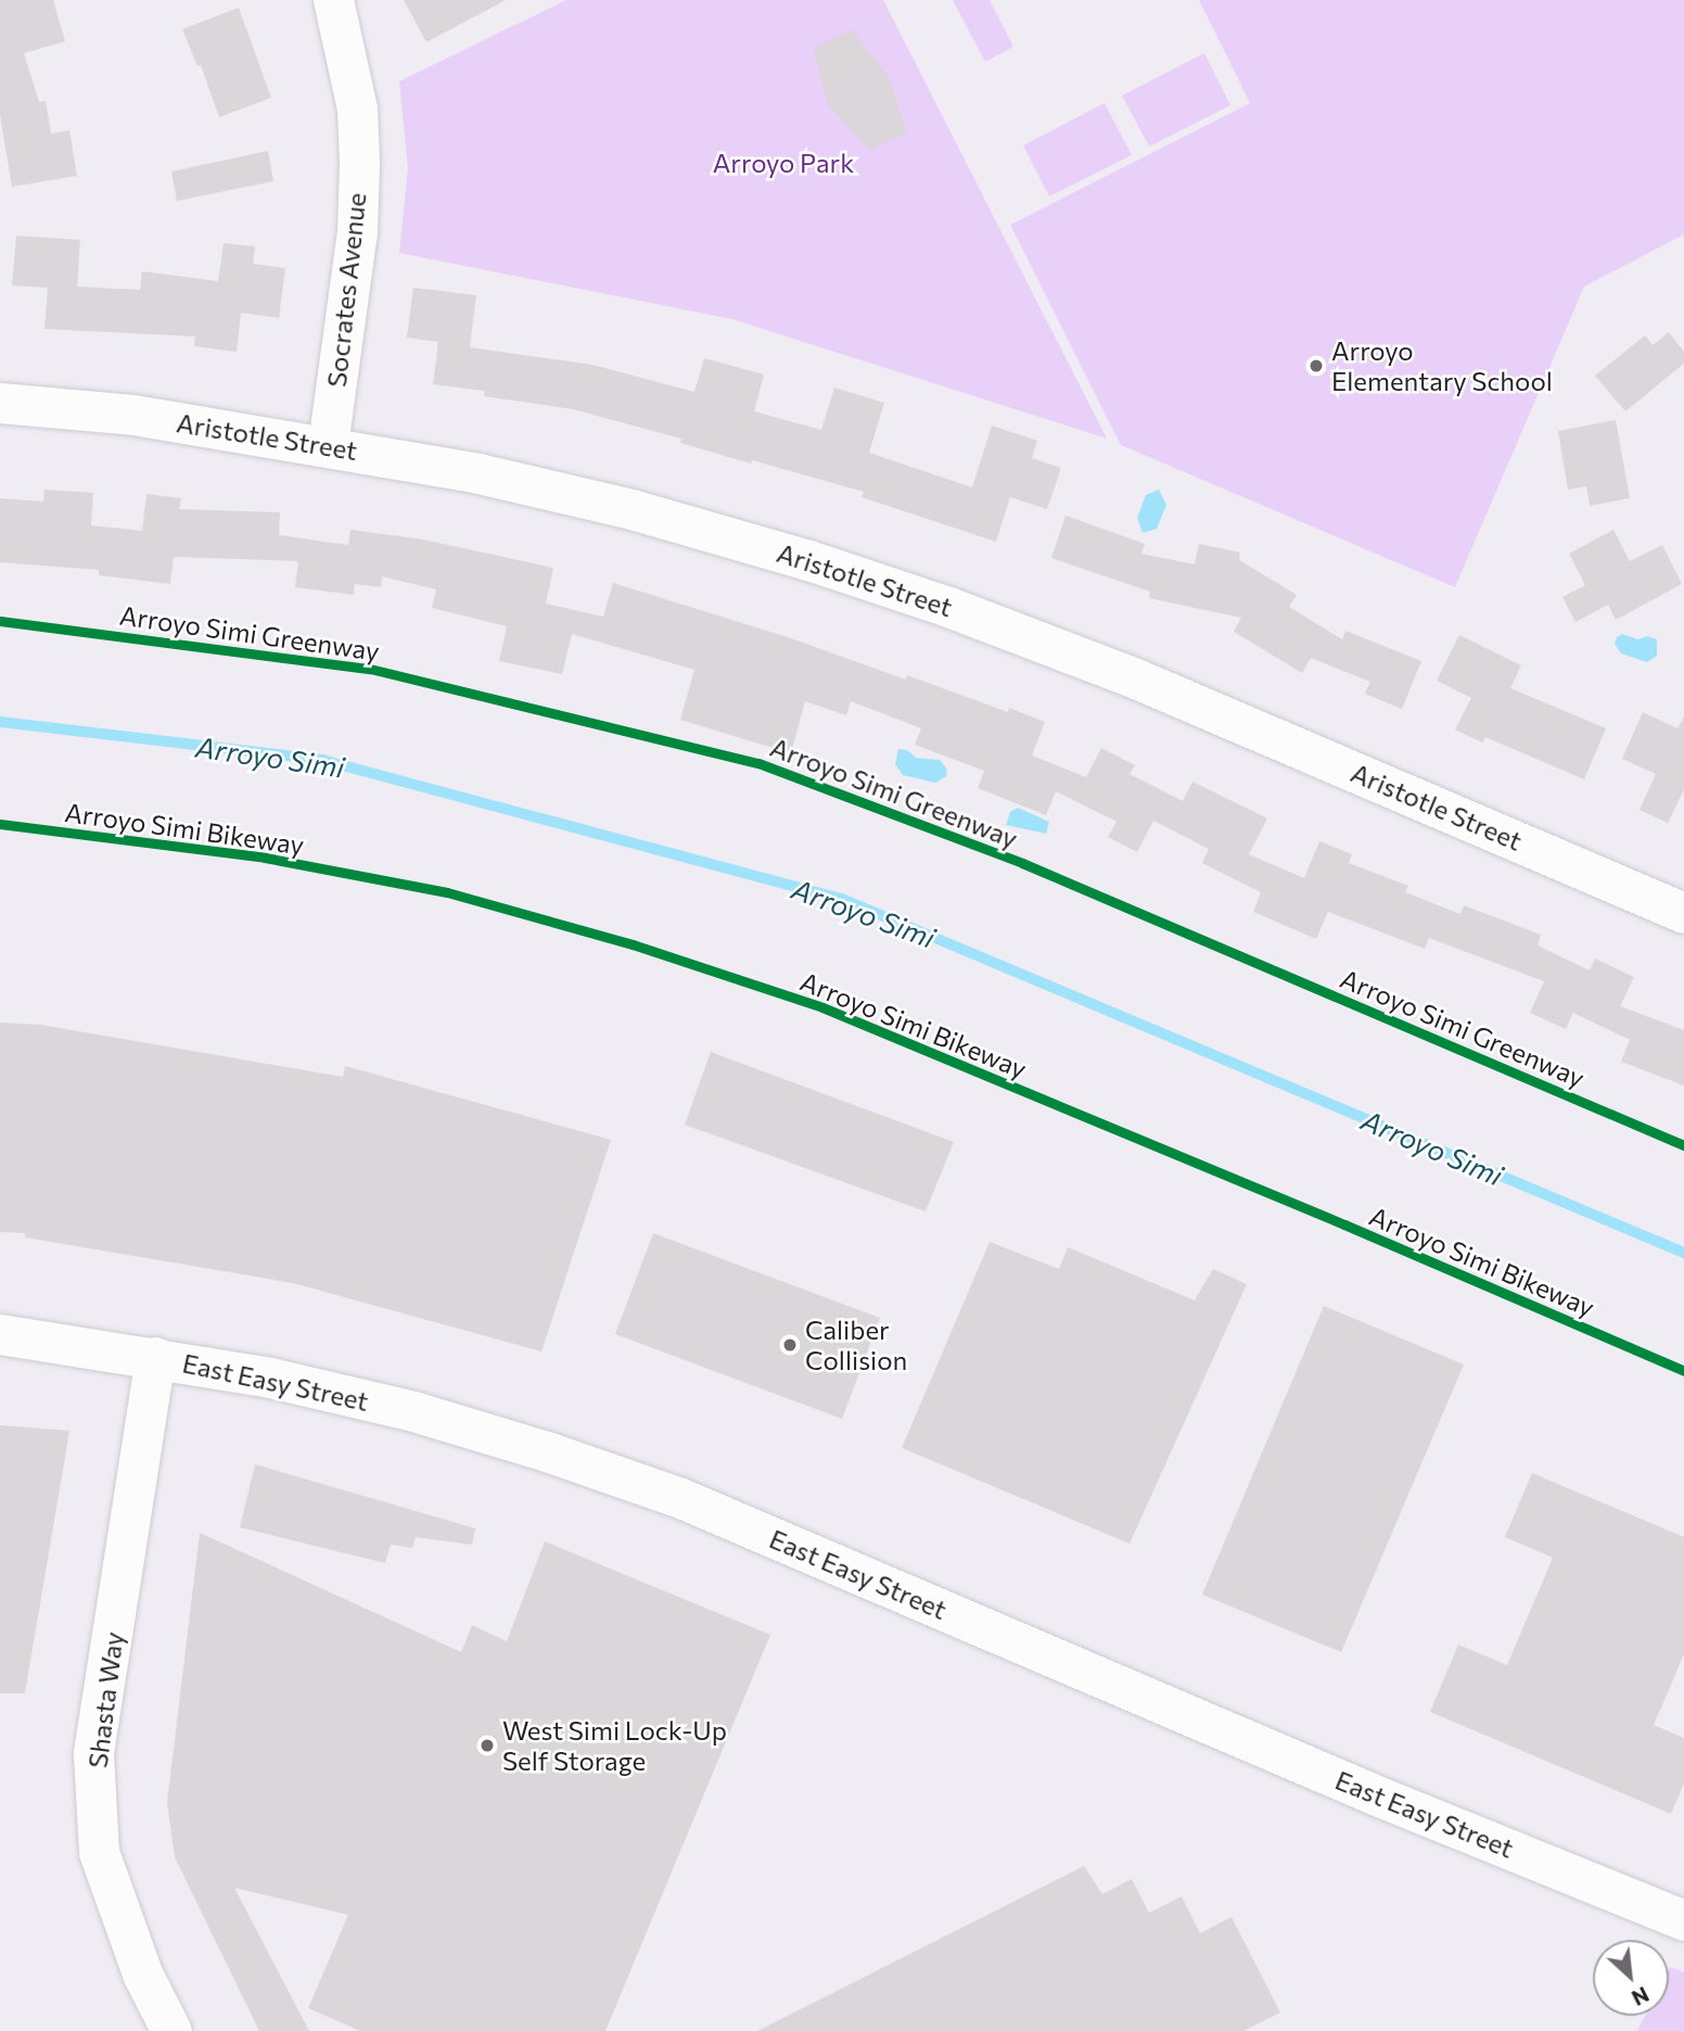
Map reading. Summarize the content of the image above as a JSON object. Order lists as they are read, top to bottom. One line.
{"streets":{"street":["Socrates Avenue","Aristotle Street","East Easy Street","Shasta Way"],"cycle path":["Arroyo Simi Greenway","Arroyo Simi Bikeway"]},"crossings":[["Socrates Avenue","Aristotle Street"],["East Easy Street","Shasta Way"]],"water":["Arroyo Simi"],"parks":["Arroyo Park"],"places":["Arroyo Elementary School","Caliber Collision","West Simi Lock-Up Self Storage"],"north":"bottom right"}
